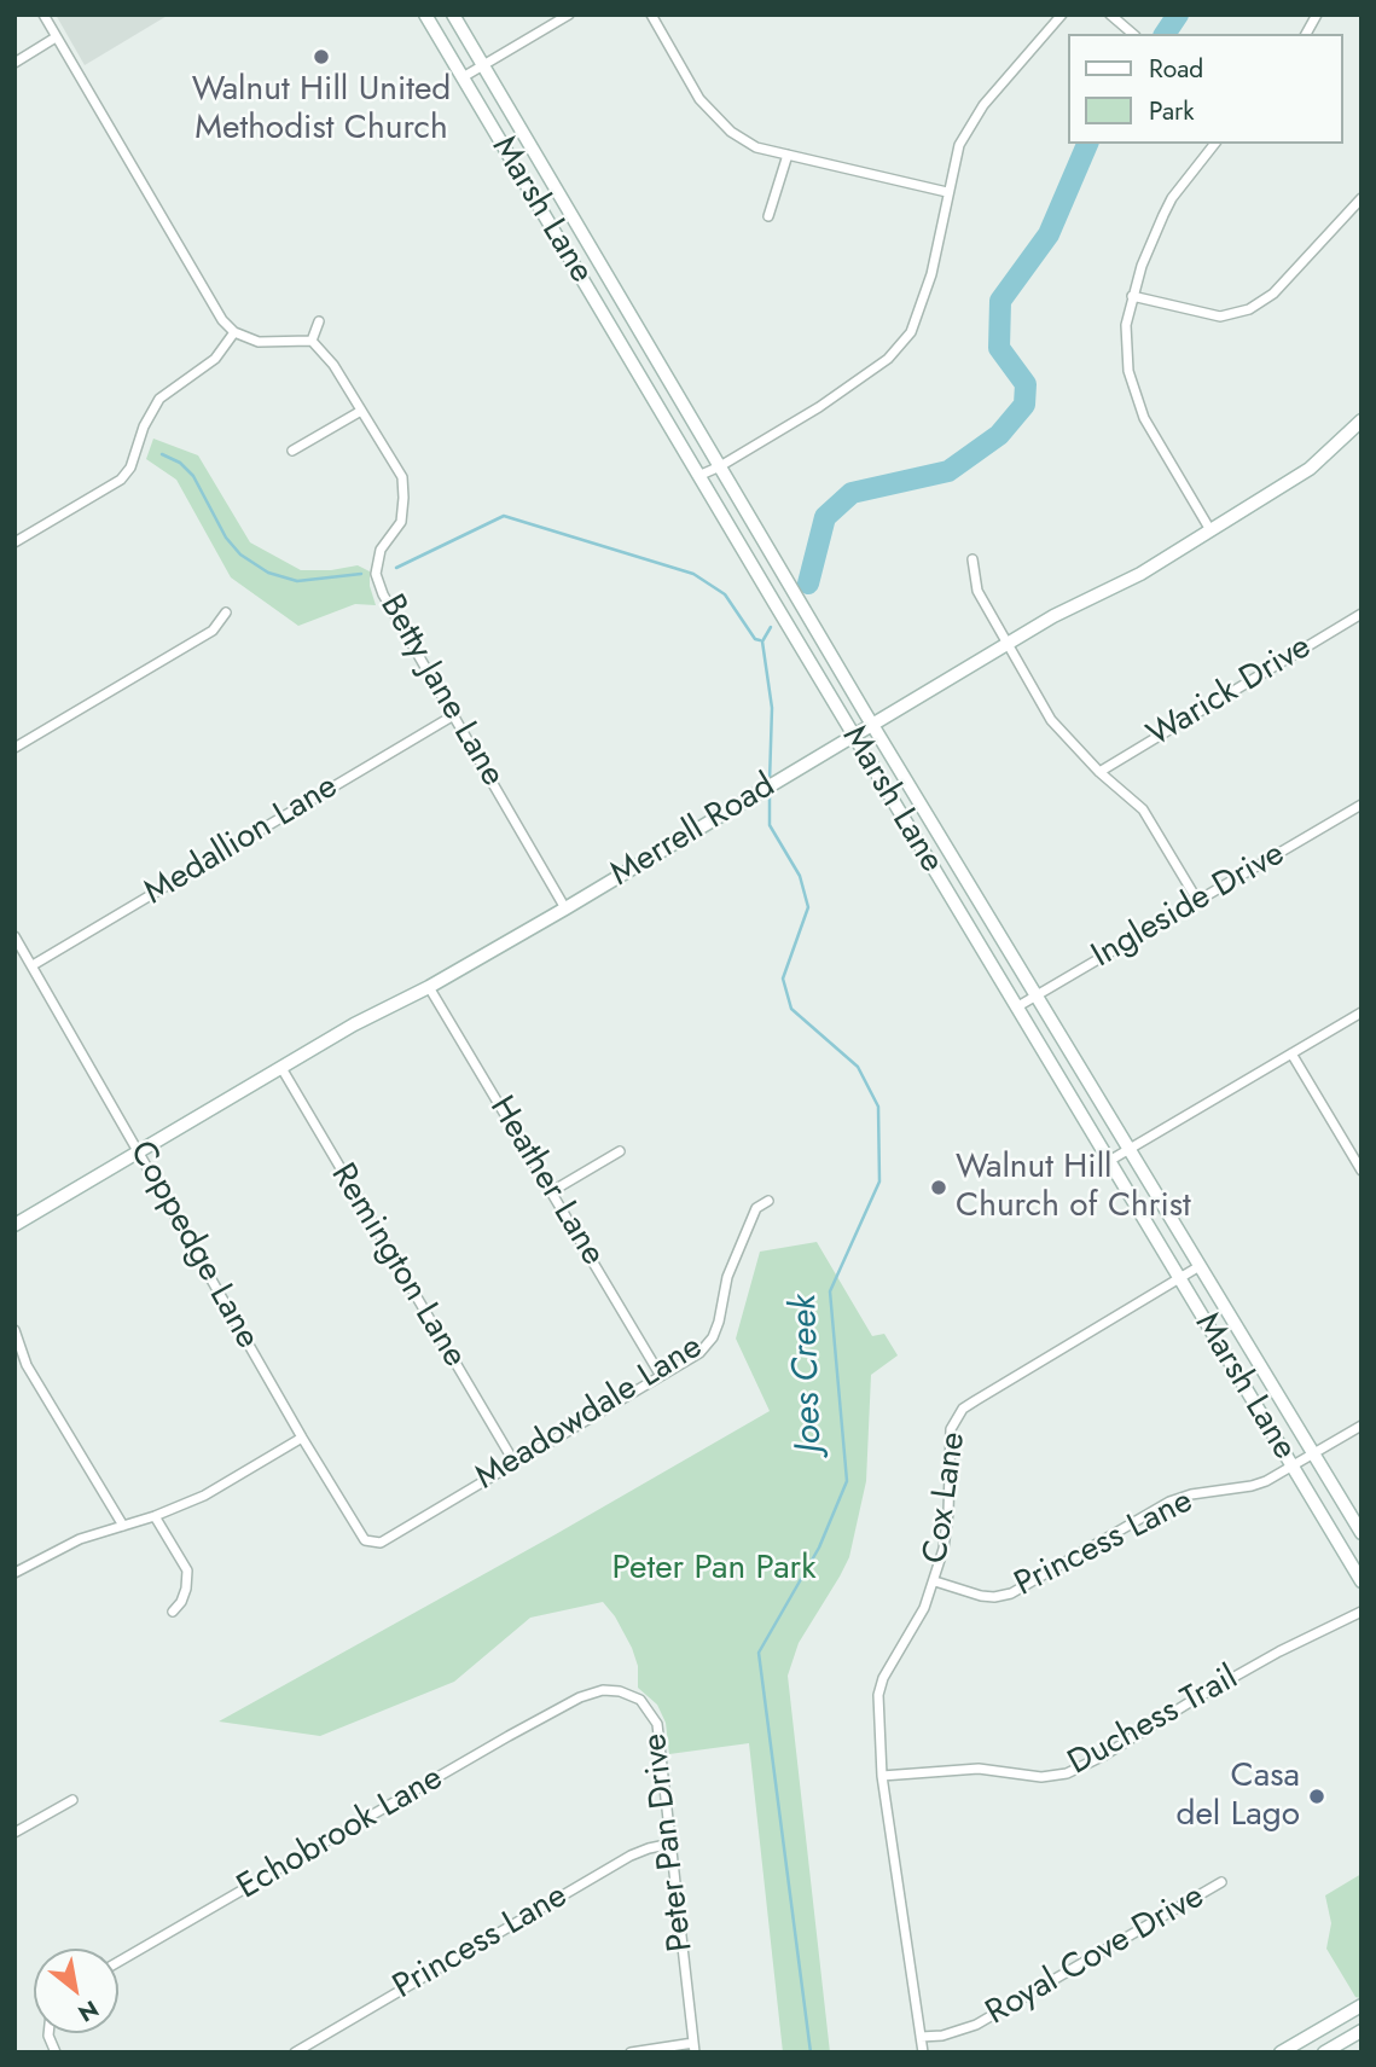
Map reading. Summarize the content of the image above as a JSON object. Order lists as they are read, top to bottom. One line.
{"streets":{"main road":["Marsh Lane","Merrell Road"],"street":["Betty Jane Lane","Warick Drive","Medallion Lane","Ingleside Drive","Heather Lane","Coppedge Lane","Remington Lane","Meadowdale Lane","Cox Lane","Princess Lane","Duchess Trail","Echobrook Lane","Peter Pan Drive","Royal Cove Drive"]},"crossings":[["Marsh Lane","Merrell Road"],["Marsh Lane","Ingleside Drive"],["Marsh Lane","Cox Lane"],["Marsh Lane","Princess Lane"],["Betty Jane Lane","Merrell Road"],["Betty Jane Lane","Medallion Lane"],["Merrell Road","Heather Lane"],["Merrell Road","Coppedge Lane"],["Merrell Road","Remington Lane"],["Medallion Lane","Coppedge Lane"],["Heather Lane","Meadowdale Lane"],["Coppedge Lane","Meadowdale Lane"],["Remington Lane","Meadowdale Lane"],["Cox Lane","Princess Lane"],["Cox Lane","Duchess Trail"],["Cox Lane","Royal Cove Drive"],["Princess Lane","Peter Pan Drive"],["Echobrook Lane","Peter Pan Drive"]],"water":["Joes Creek"],"parks":["Peter Pan Park"],"places":["Walnut Hill United Methodist Church","Walnut Hill Church of Christ","Casa del Lago"],"legend":["Road","Park"],"north":"bottom right"}
